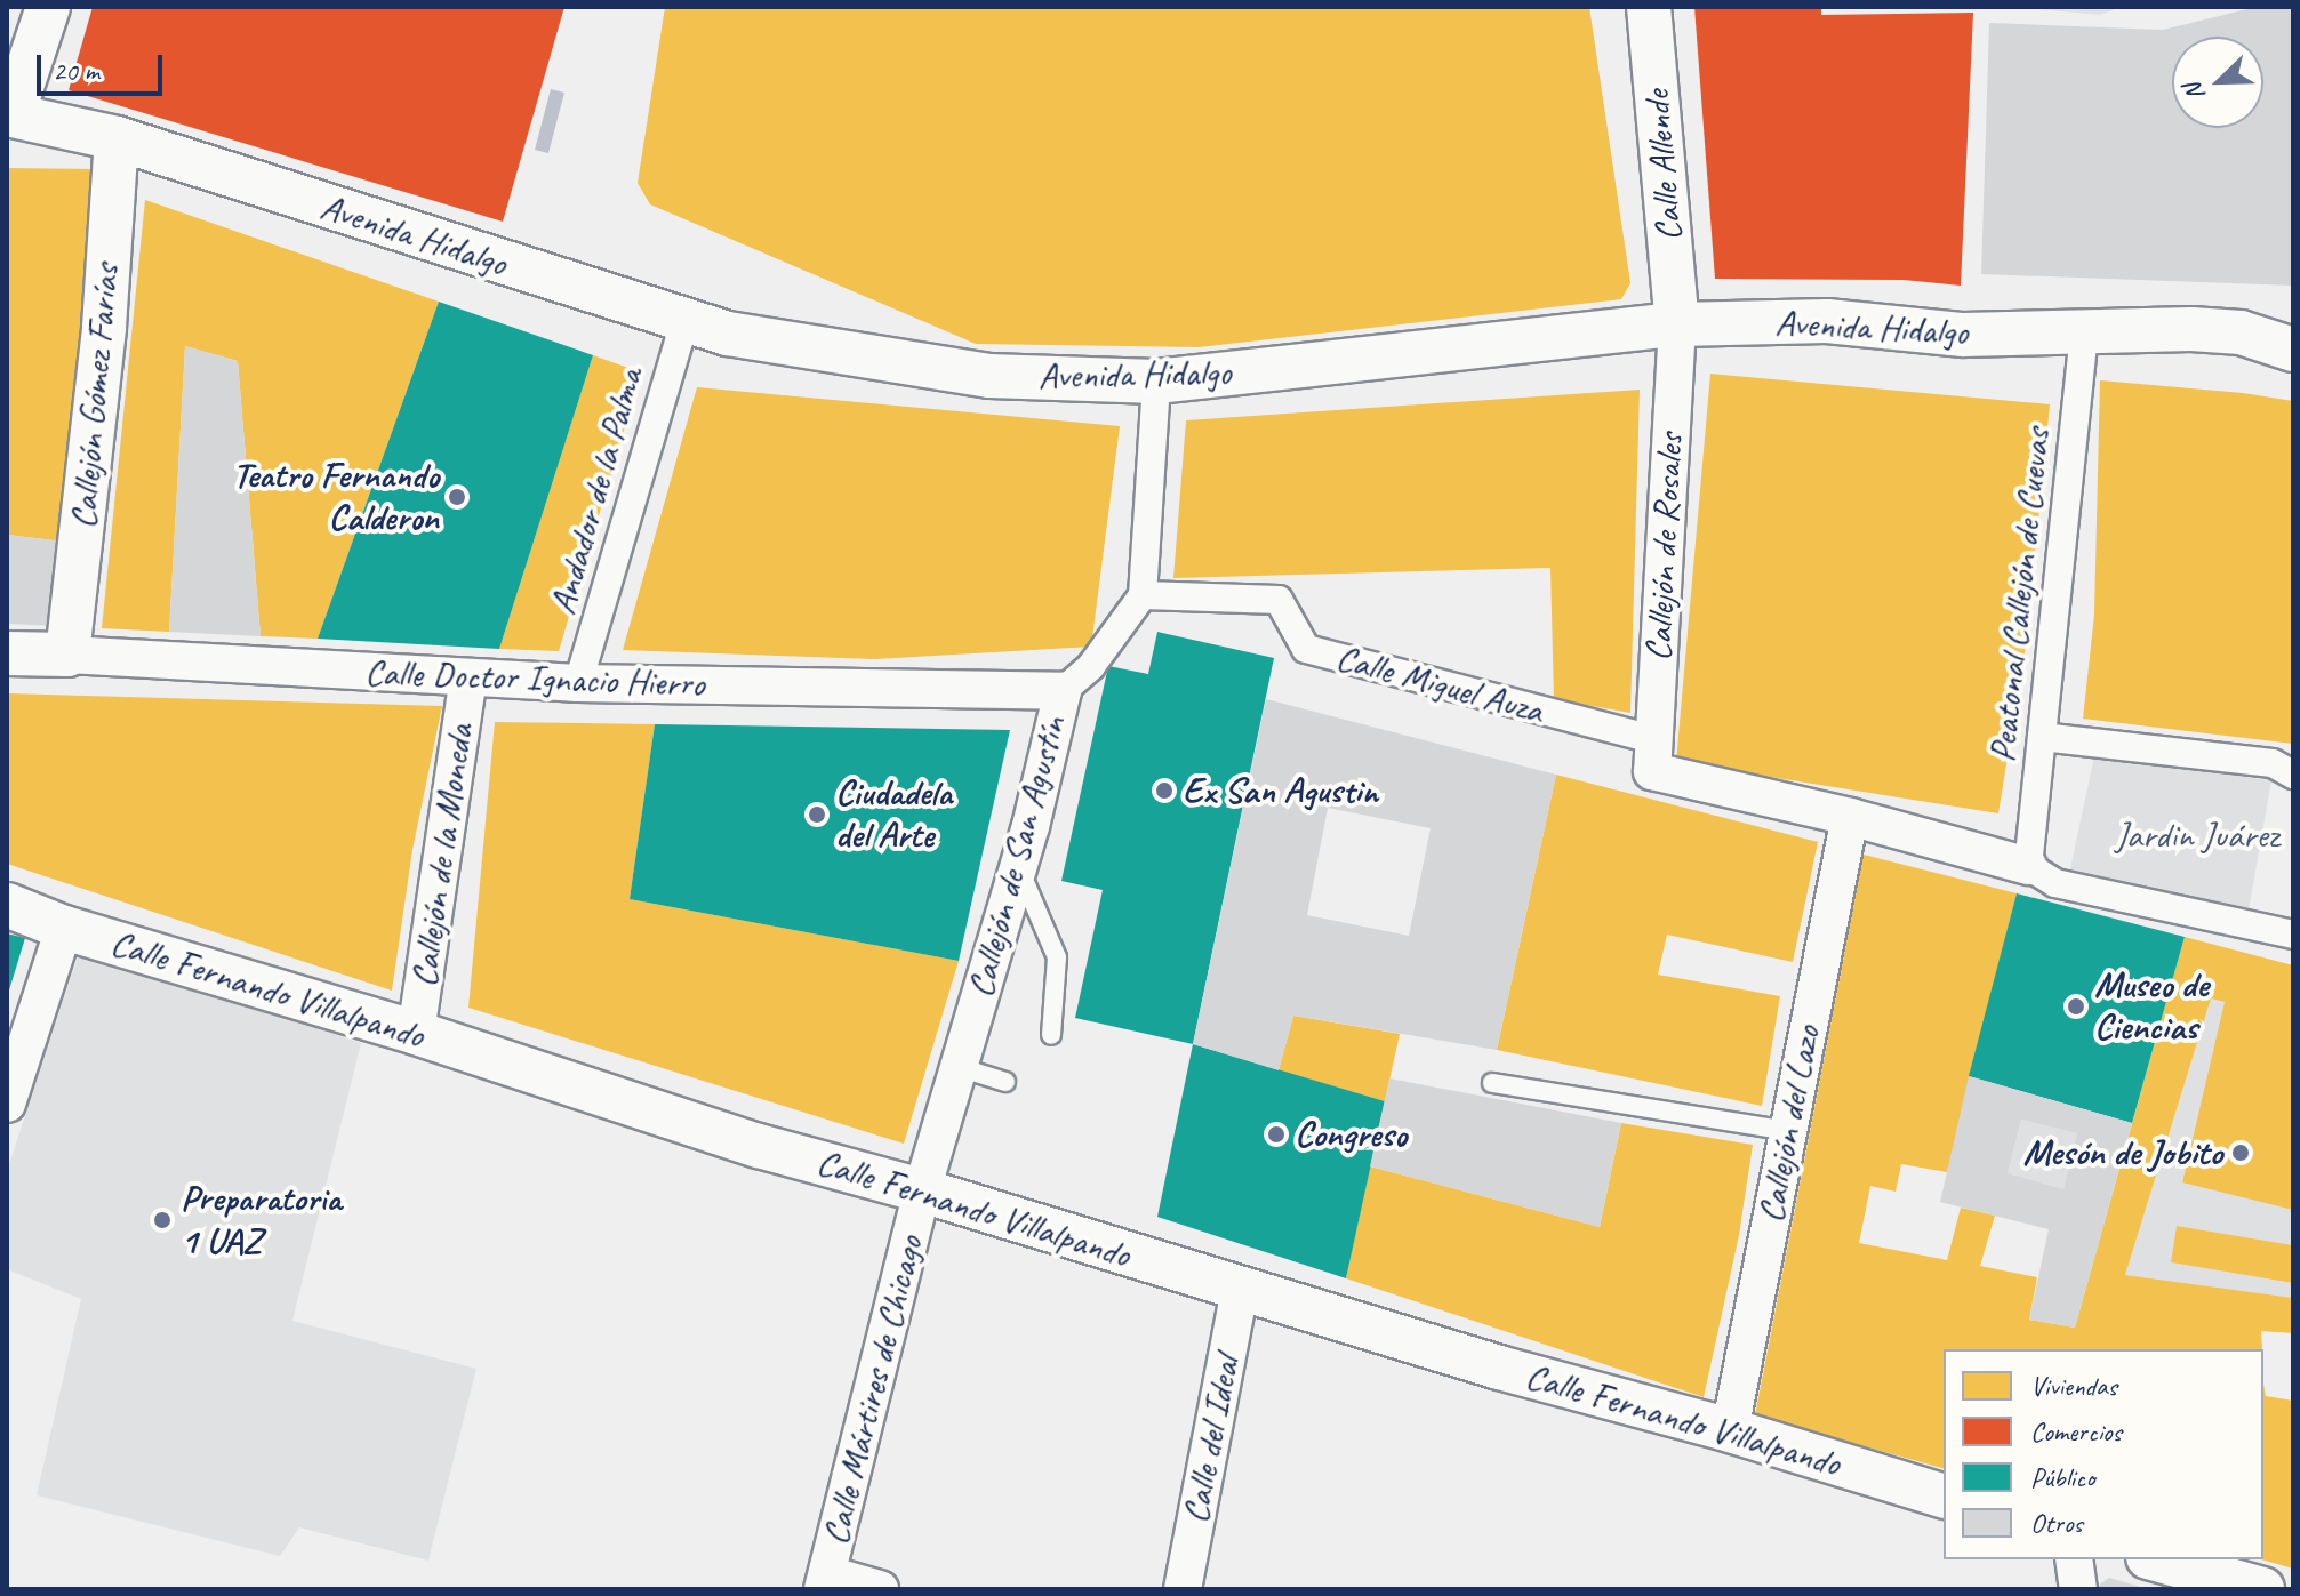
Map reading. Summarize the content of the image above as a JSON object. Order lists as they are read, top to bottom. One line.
{"streets":{"street":["Calle Allende","Avenida Hidalgo","Callejón Gómez Farías","Andador de la Palma","Callejón de Rosales","Peatonal Callejón de Cuevas","Calle Doctor Ignacio Hierro","Calle Miguel Auza","Callejón de la Moneda","Callejón de San Agustín","Calle Fernando Villalpando","Callejón del Lazo","Calle Mártires de Chicago","Calle del Ideal"]},"crossings":[["Calle Allende","Avenida Hidalgo"],["Calle Allende","Callejón de Rosales"],["Avenida Hidalgo","Callejón Gómez Farías"],["Avenida Hidalgo","Andador de la Palma"],["Avenida Hidalgo","Callejón de Rosales"],["Avenida Hidalgo","Peatonal Callejón de Cuevas"],["Callejón Gómez Farías","Calle Doctor Ignacio Hierro"],["Andador de la Palma","Calle Doctor Ignacio Hierro"],["Callejón de Rosales","Calle Miguel Auza"],["Peatonal Callejón de Cuevas","Calle Miguel Auza"],["Calle Doctor Ignacio Hierro","Callejón de la Moneda"],["Calle Doctor Ignacio Hierro","Callejón de San Agustín"],["Calle Miguel Auza","Callejón de San Agustín"],["Calle Miguel Auza","Callejón del Lazo"],["Callejón de la Moneda","Calle Fernando Villalpando"],["Callejón de San Agustín","Calle Fernando Villalpando"],["Callejón de San Agustín","Calle Mártires de Chicago"],["Calle Fernando Villalpando","Callejón del Lazo"],["Calle Fernando Villalpando","Calle Mártires de Chicago"],["Calle Fernando Villalpando","Calle del Ideal"]],"parks":["Jardin Juárez"],"places":["Teatro Fernando Calderon","Ex San Agustin","Ciudadela del Arte","Museo de Ciencias","Congreso","Mesón de Jobito","Preparatoria 1 UAZ"],"legend":["Viviendas","Comercios","Público","Otros"],"scale_bar":"20 m","north":"bottom left"}
